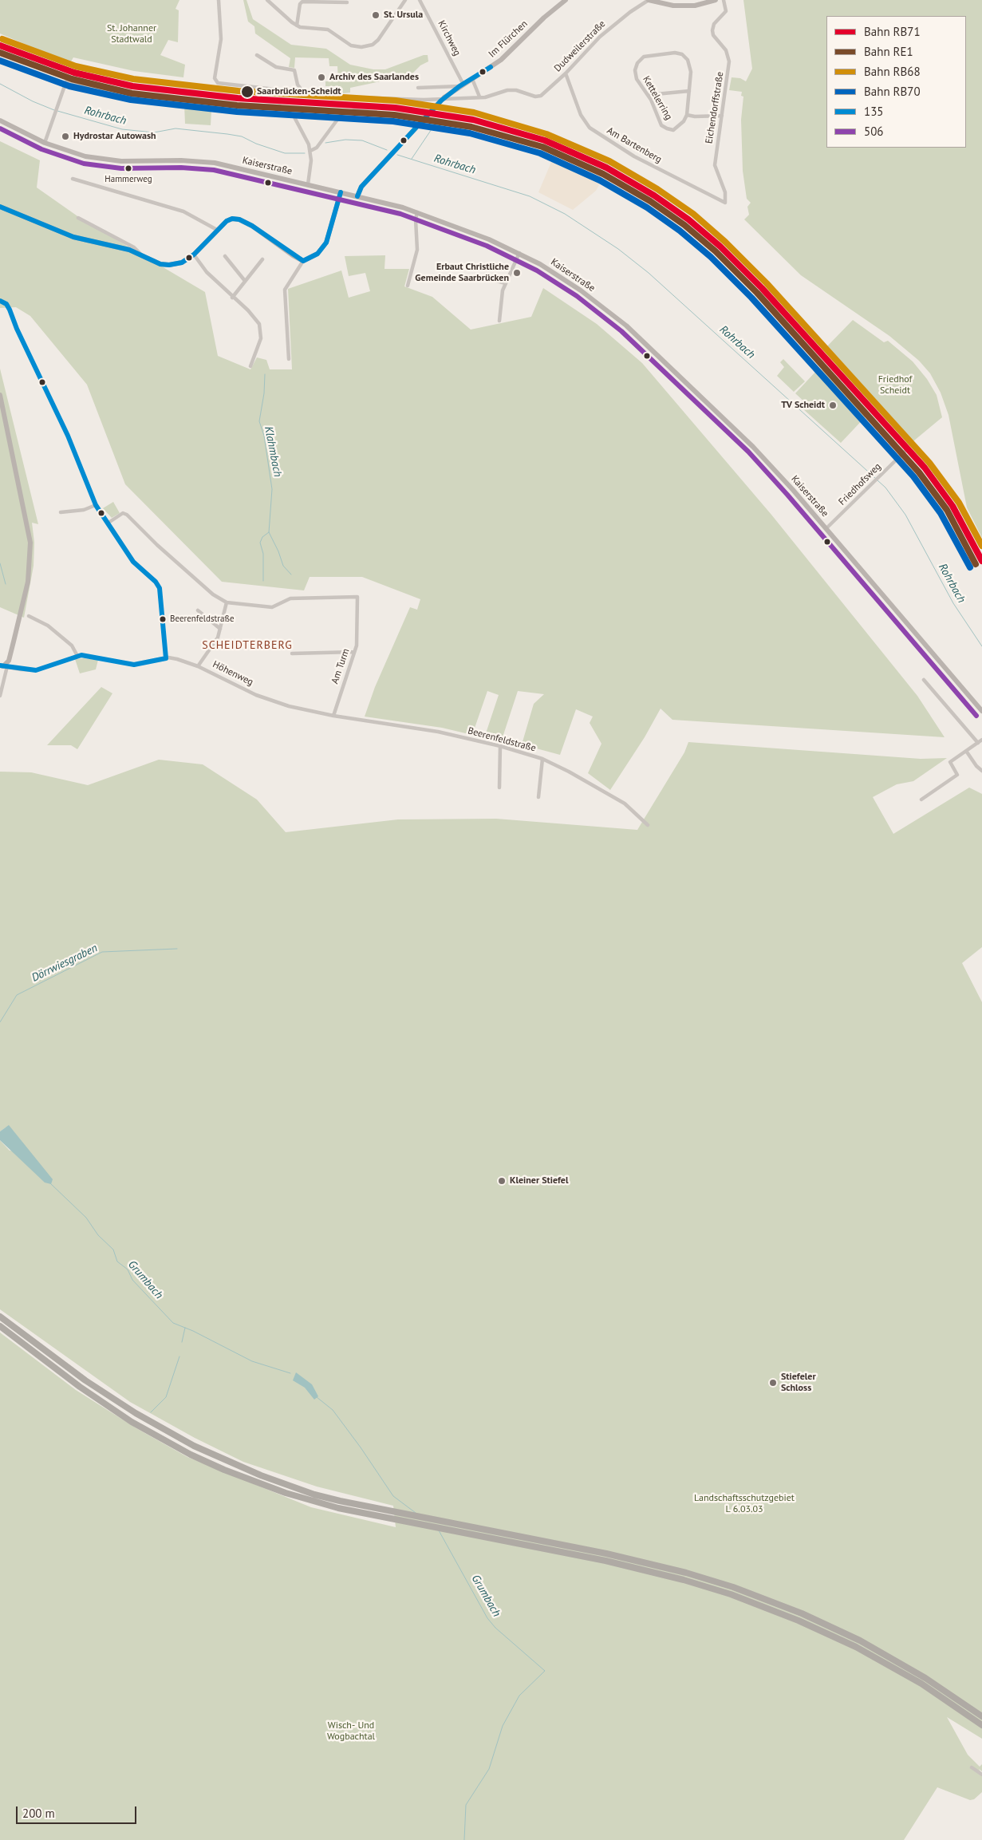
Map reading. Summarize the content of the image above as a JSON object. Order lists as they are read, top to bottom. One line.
{"streets":{"main road":["Im Flürchen","Dudweilerstraße","Kaiserstraße"],"street":["Kirchweg","Kettelerring","Eichendorffstraße","Am Bartenberg","Friedhofsweg","Am Turm","Höhenweg","Beerenfeldstraße"]},"crossings":[["Kirchweg","Im Flürchen"],["Im Flürchen","Kaiserstraße"],["Dudweilerstraße","Am Bartenberg"],["Kettelerring","Eichendorffstraße"],["Eichendorffstraße","Am Bartenberg"],["Kaiserstraße","Friedhofsweg"],["Am Turm","Höhenweg"],["Am Turm","Beerenfeldstraße"],["Höhenweg","Beerenfeldstraße"]],"districts":["SCHEIDTERBERG"],"water":["Rohrbach","Klahmbach","Dörrwiesgraben","Grumbach"],"parks":["St. Johanner Stadtwald","Friedhof Scheidt","Landschaftsschutzgebiet L 6.03.03","Wisch- Und Wogbachtal"],"places":["St. Ursula","Archiv des Saarlandes","Saarbrücken-Scheidt","Hydrostar Autowash","Hammerweg","Erbaut Christliche Gemeinde Saarbrücken","TV Scheidt","Beerenfeldstraße","Kleiner Stiefel","Stiefeler Schloss"],"lines":["rail line RB68","rail line RB71","rail line RE1","rail line RB70","transit line 135","transit line 506"],"legend":["Bahn RB71","Bahn RE1","Bahn RB68","Bahn RB70","135","506"],"scale_bar":"200 m"}
